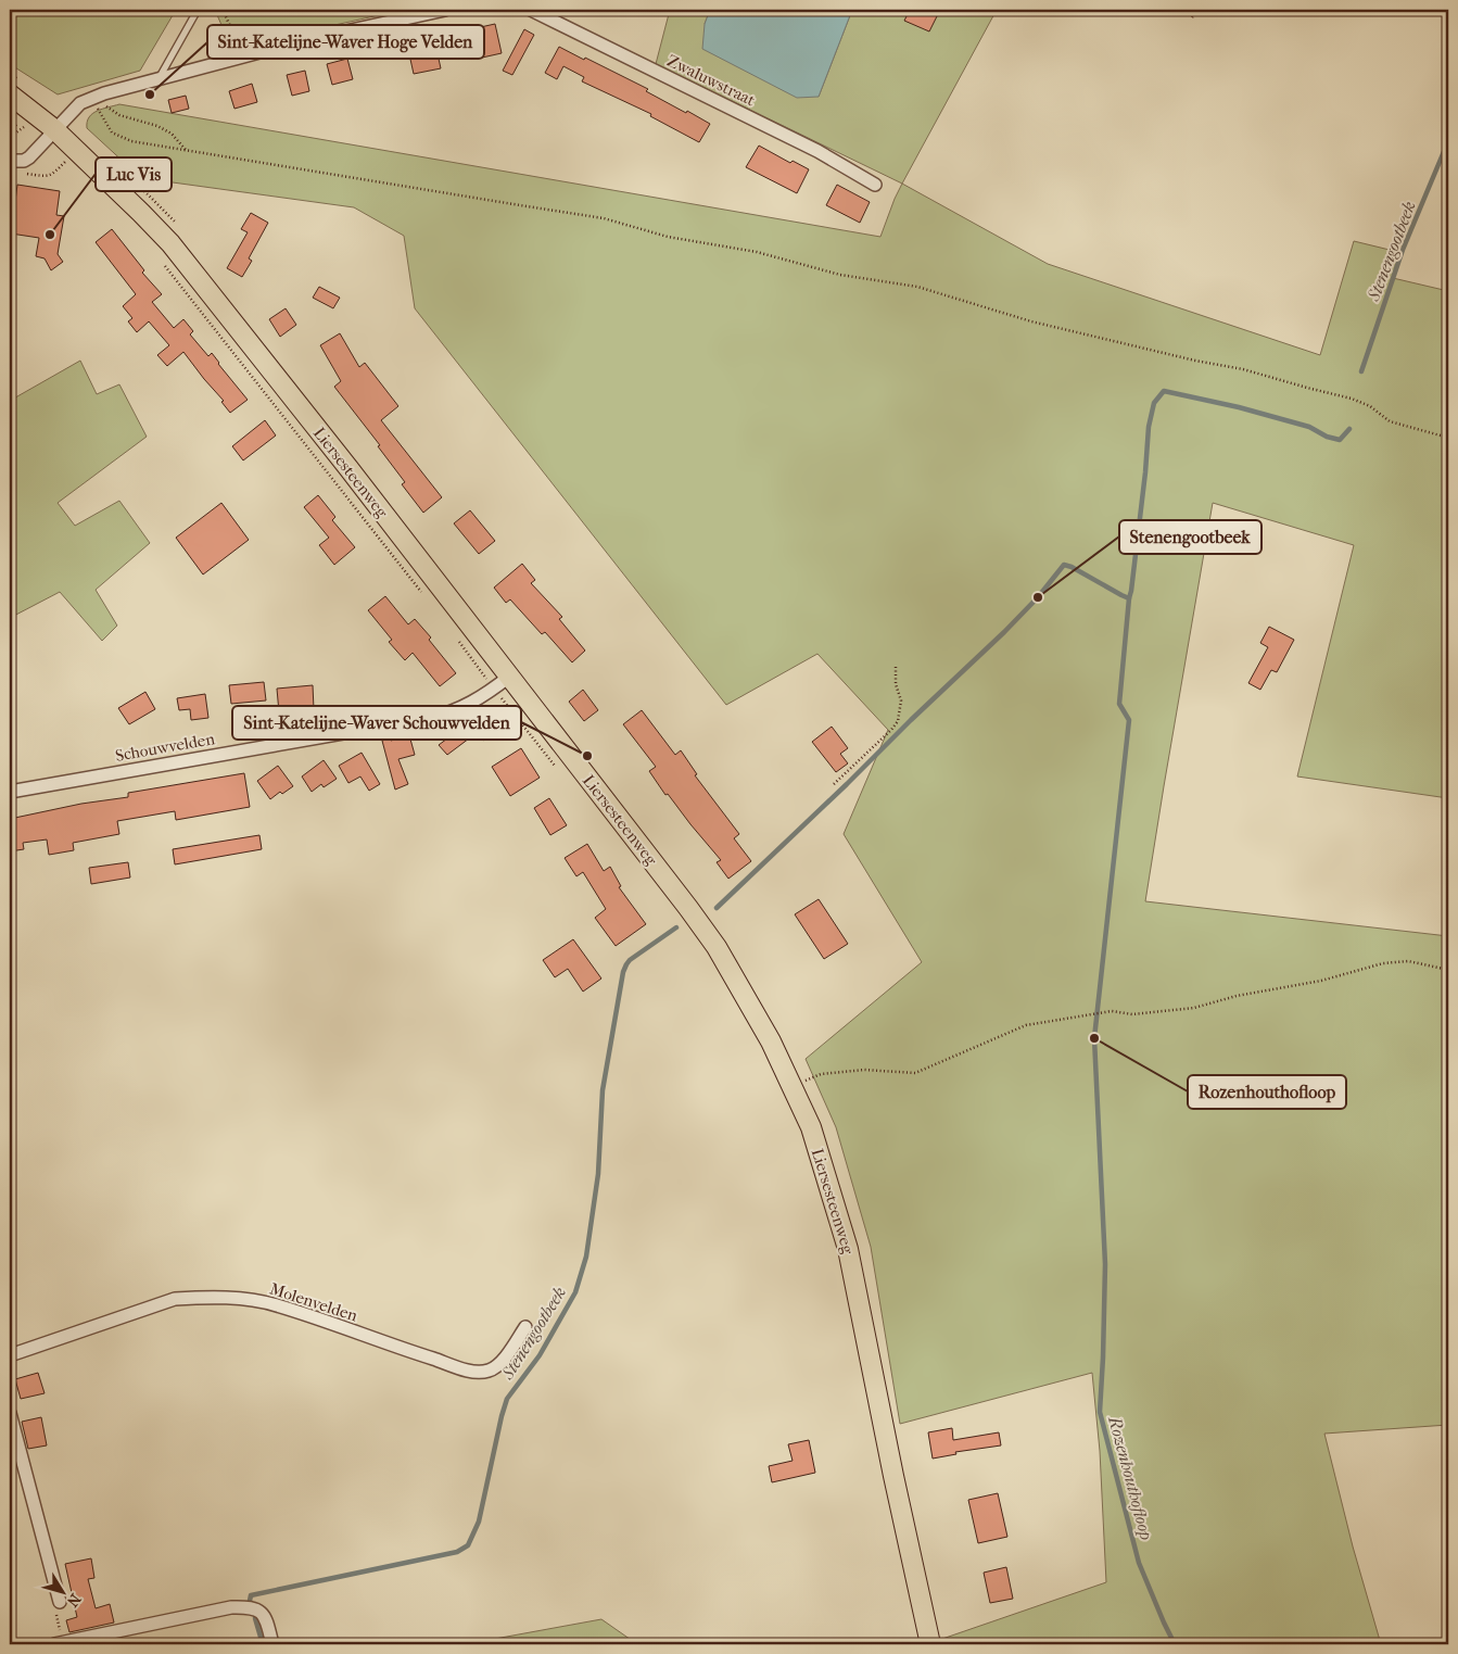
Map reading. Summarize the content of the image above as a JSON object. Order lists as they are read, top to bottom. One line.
{"streets":{"main road":["Liersesteenweg"],"street":["Zwaluwstraat","Schouwvelden","Molenvelden"]},"crossings":[["Liersesteenweg","Schouwvelden"]],"water":["Stenengootbeek","Rozenhouthofloop"],"places":["Sint-Katelijne-Waver Hoge Velden","Luc Vis","Stenengootbeek","Sint-Katelijne-Waver Schouwvelden","Rozenhouthofloop"],"north":"bottom right"}
